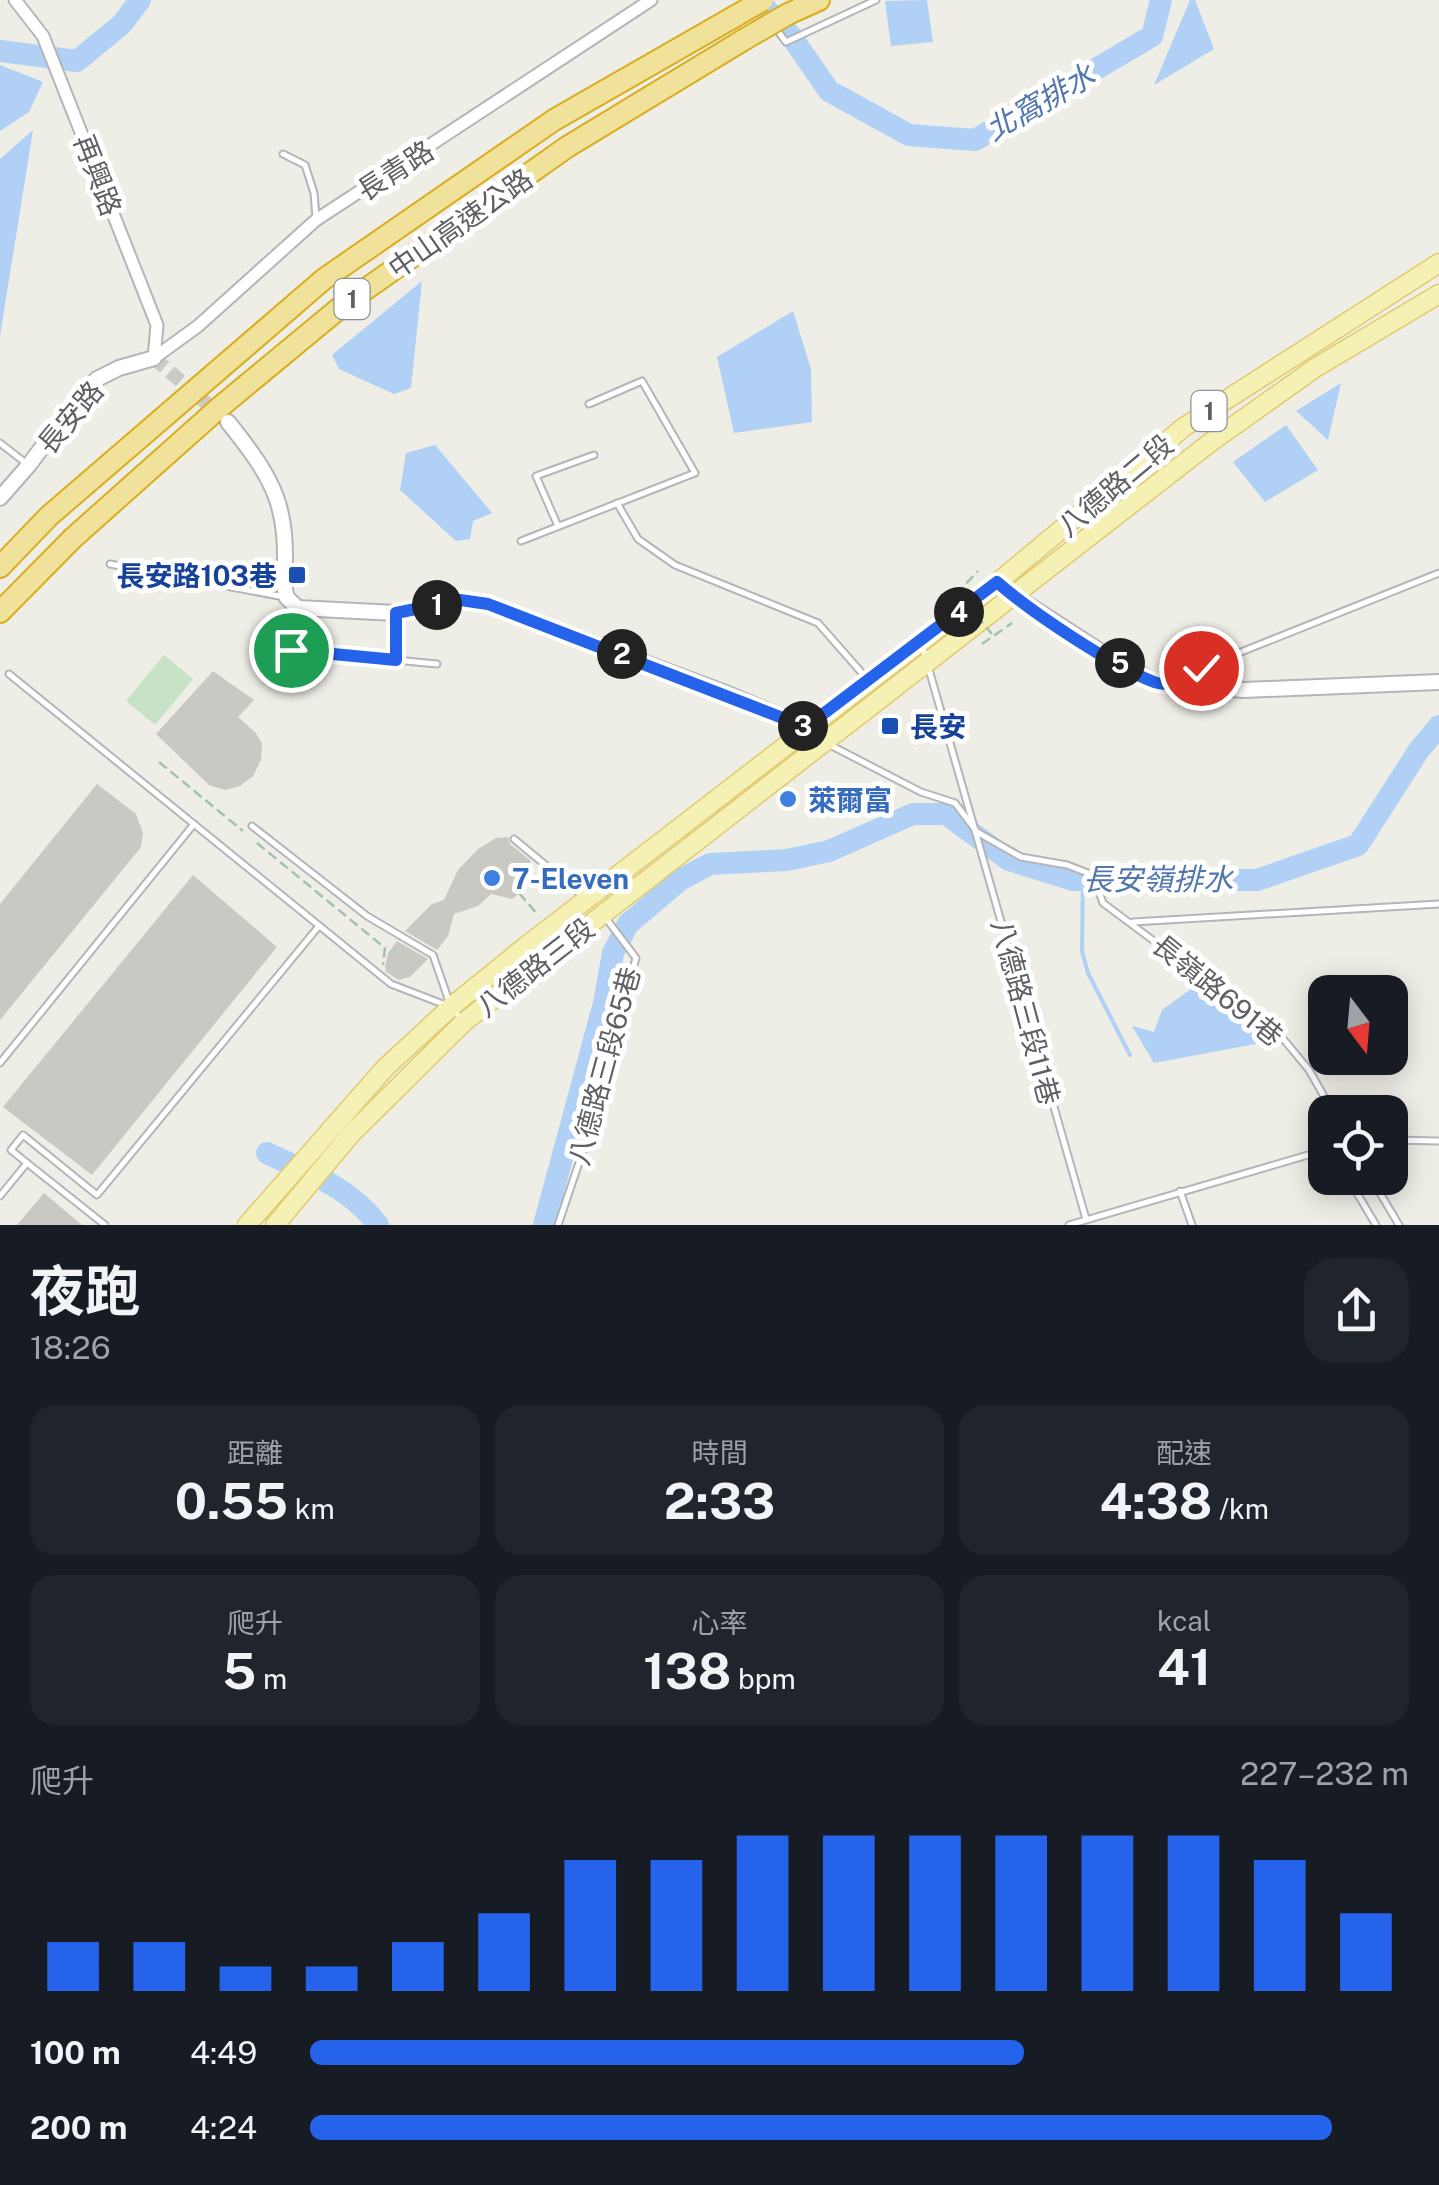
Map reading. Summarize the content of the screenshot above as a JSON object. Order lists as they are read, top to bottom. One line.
{"streets":{"highway":["中山高速公路","1"],"main road":["八德路二段","八德路三段"],"street":["長青路","再興路","長安路"],"lane":["長嶺路691巷","八德路三段11巷","八德路三段65巷"]},"crossings":[["長青路","再興路"],["長青路","長安路"],["再興路","長安路"],["1","八德路三段"],["八德路二段","八德路三段"],["八德路三段","八德路三段65巷"]],"water":["北窩排水","長安嶺排水"],"places":{"transit":["長安路103巷","長安"],"other":["萊爾富","7-Eleven"]},"north":"bottom","page":{"pins":["1","4","2","5","3"],"heading":["夜跑","18:26"],"stats":[["距離","0.55 km"],["時間","2:33"],["配速","4:38 /km"],["爬升","5 m"],["心率","138 bpm"],["kcal","41"]],"chart":["爬升","227–232 m"],"list":[{"name":"100 m","note":"4:49"},{"name":"200 m","note":"4:24"}]}}
